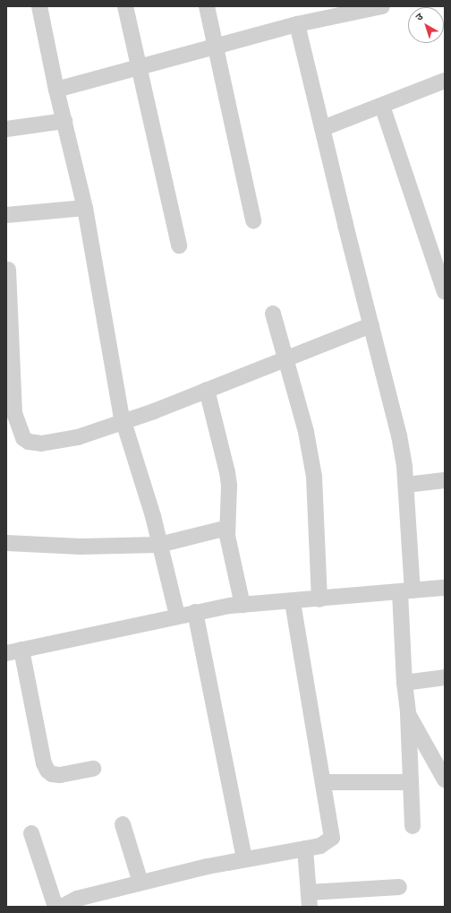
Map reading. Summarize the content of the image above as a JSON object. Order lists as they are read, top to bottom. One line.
{"north":"top left"}
